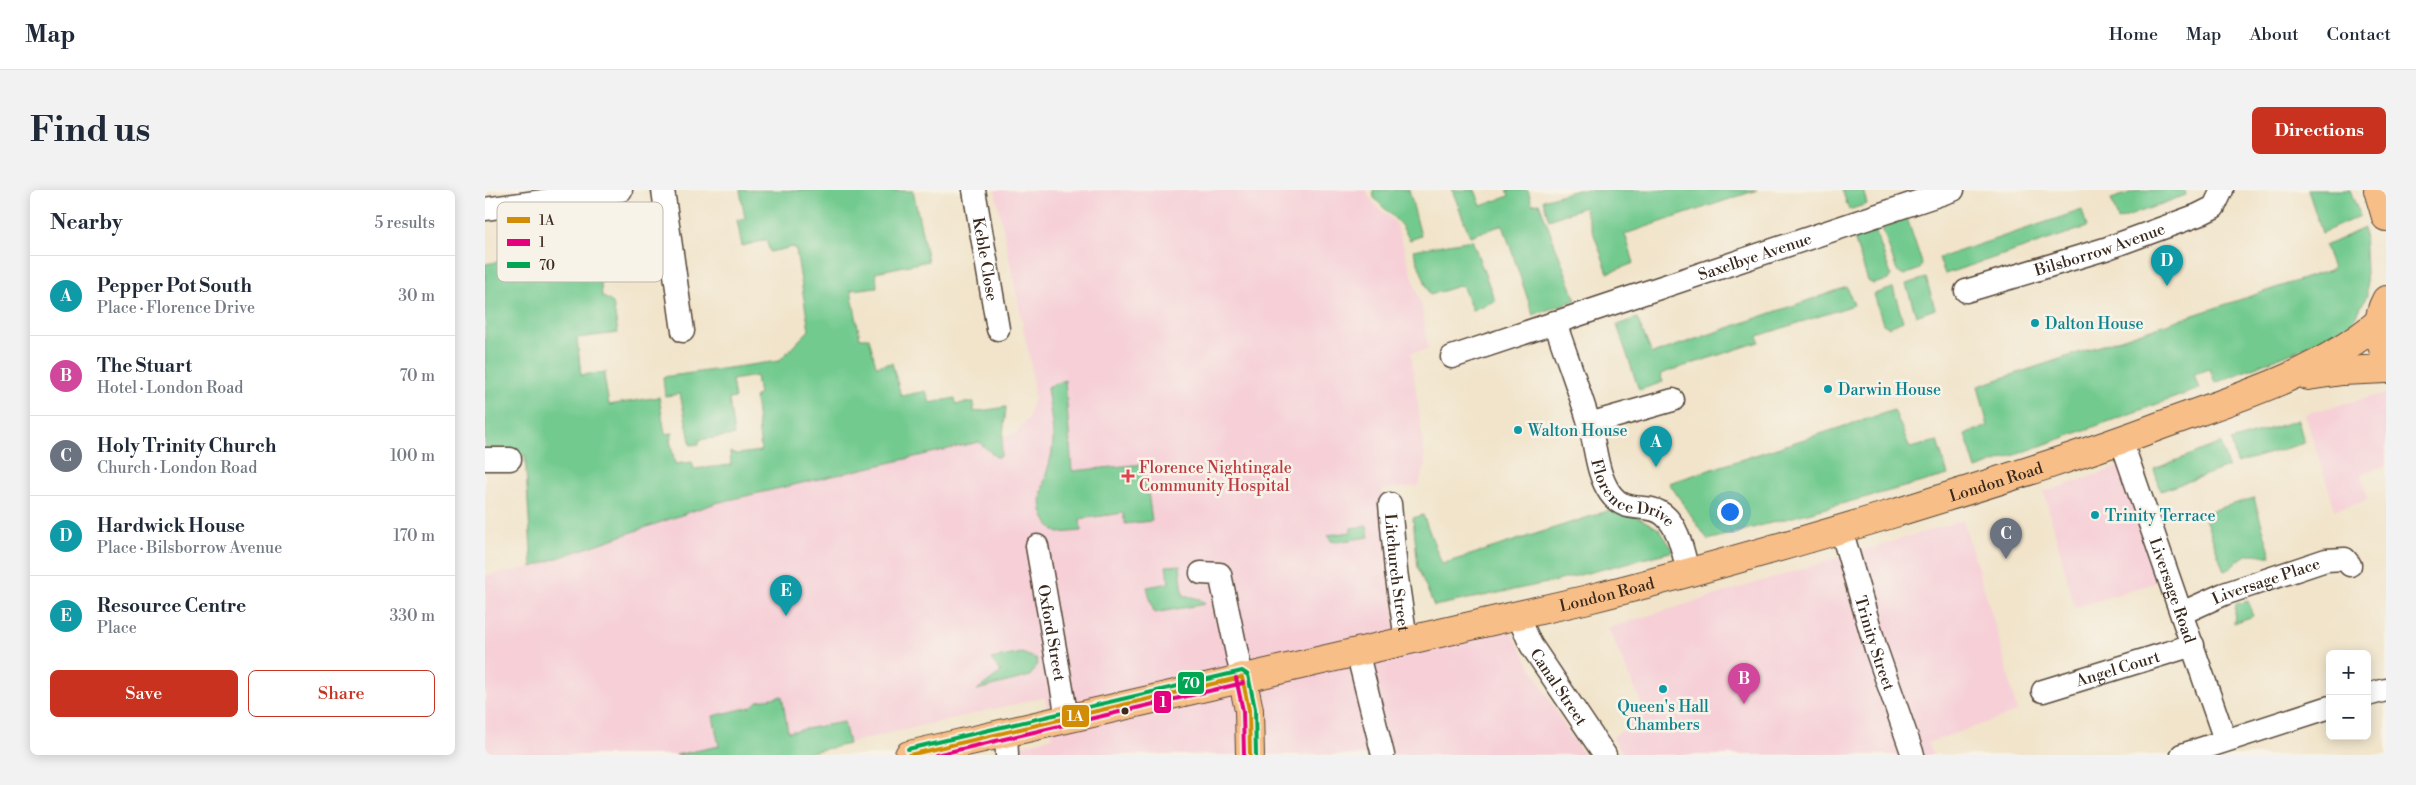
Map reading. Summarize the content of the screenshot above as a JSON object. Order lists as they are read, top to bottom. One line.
{"streets":{"main road":["London Road"],"street":["Bilsborrow Avenue","Saxelbye Avenue","Keble Close","Florence Drive","Litchurch Street","Liversage Place","Liversage Road","Oxford Street","Trinity Street","Angel Court","Canal Street"]},"crossings":[["Saxelbye Avenue","Florence Drive"],["London Road","Florence Drive"],["London Road","Litchurch Street"],["London Road","Liversage Road"],["London Road","Oxford Street"],["London Road","Trinity Street"],["London Road","Canal Street"],["Liversage Place","Liversage Road"],["Liversage Road","Angel Court"]],"places":{"other":["Dalton House","Darwin House","Walton House","Trinity Terrace","Queen's Hall Chambers"],"health":["Florence Nightingale Community Hospital"]},"lines":["transit line 70","transit line 1A","transit line 1"],"legend":["1A","1","70"],"page":{"header":"Map","nav":["Home","Map","About","Contact"],"buttons":["Directions",["Save","Share"]],"title":"Find us","heading":["Nearby","5 results"],"pins":["D","A","C","E","B"],"list":[{"mark":"A","name":"Pepper Pot South","note":"Place · Florence Drive","value":"30 m"},{"mark":"B","name":"The Stuart","note":"Hotel · London Road","value":"70 m"},{"mark":"C","name":"Holy Trinity Church","note":"Church · London Road","value":"100 m"},{"mark":"D","name":"Hardwick House","note":"Place · Bilsborrow Avenue","value":"170 m"},{"mark":"E","name":"Resource Centre","note":"Place","value":"330 m"}],"map_buttons":["+","−"]}}
